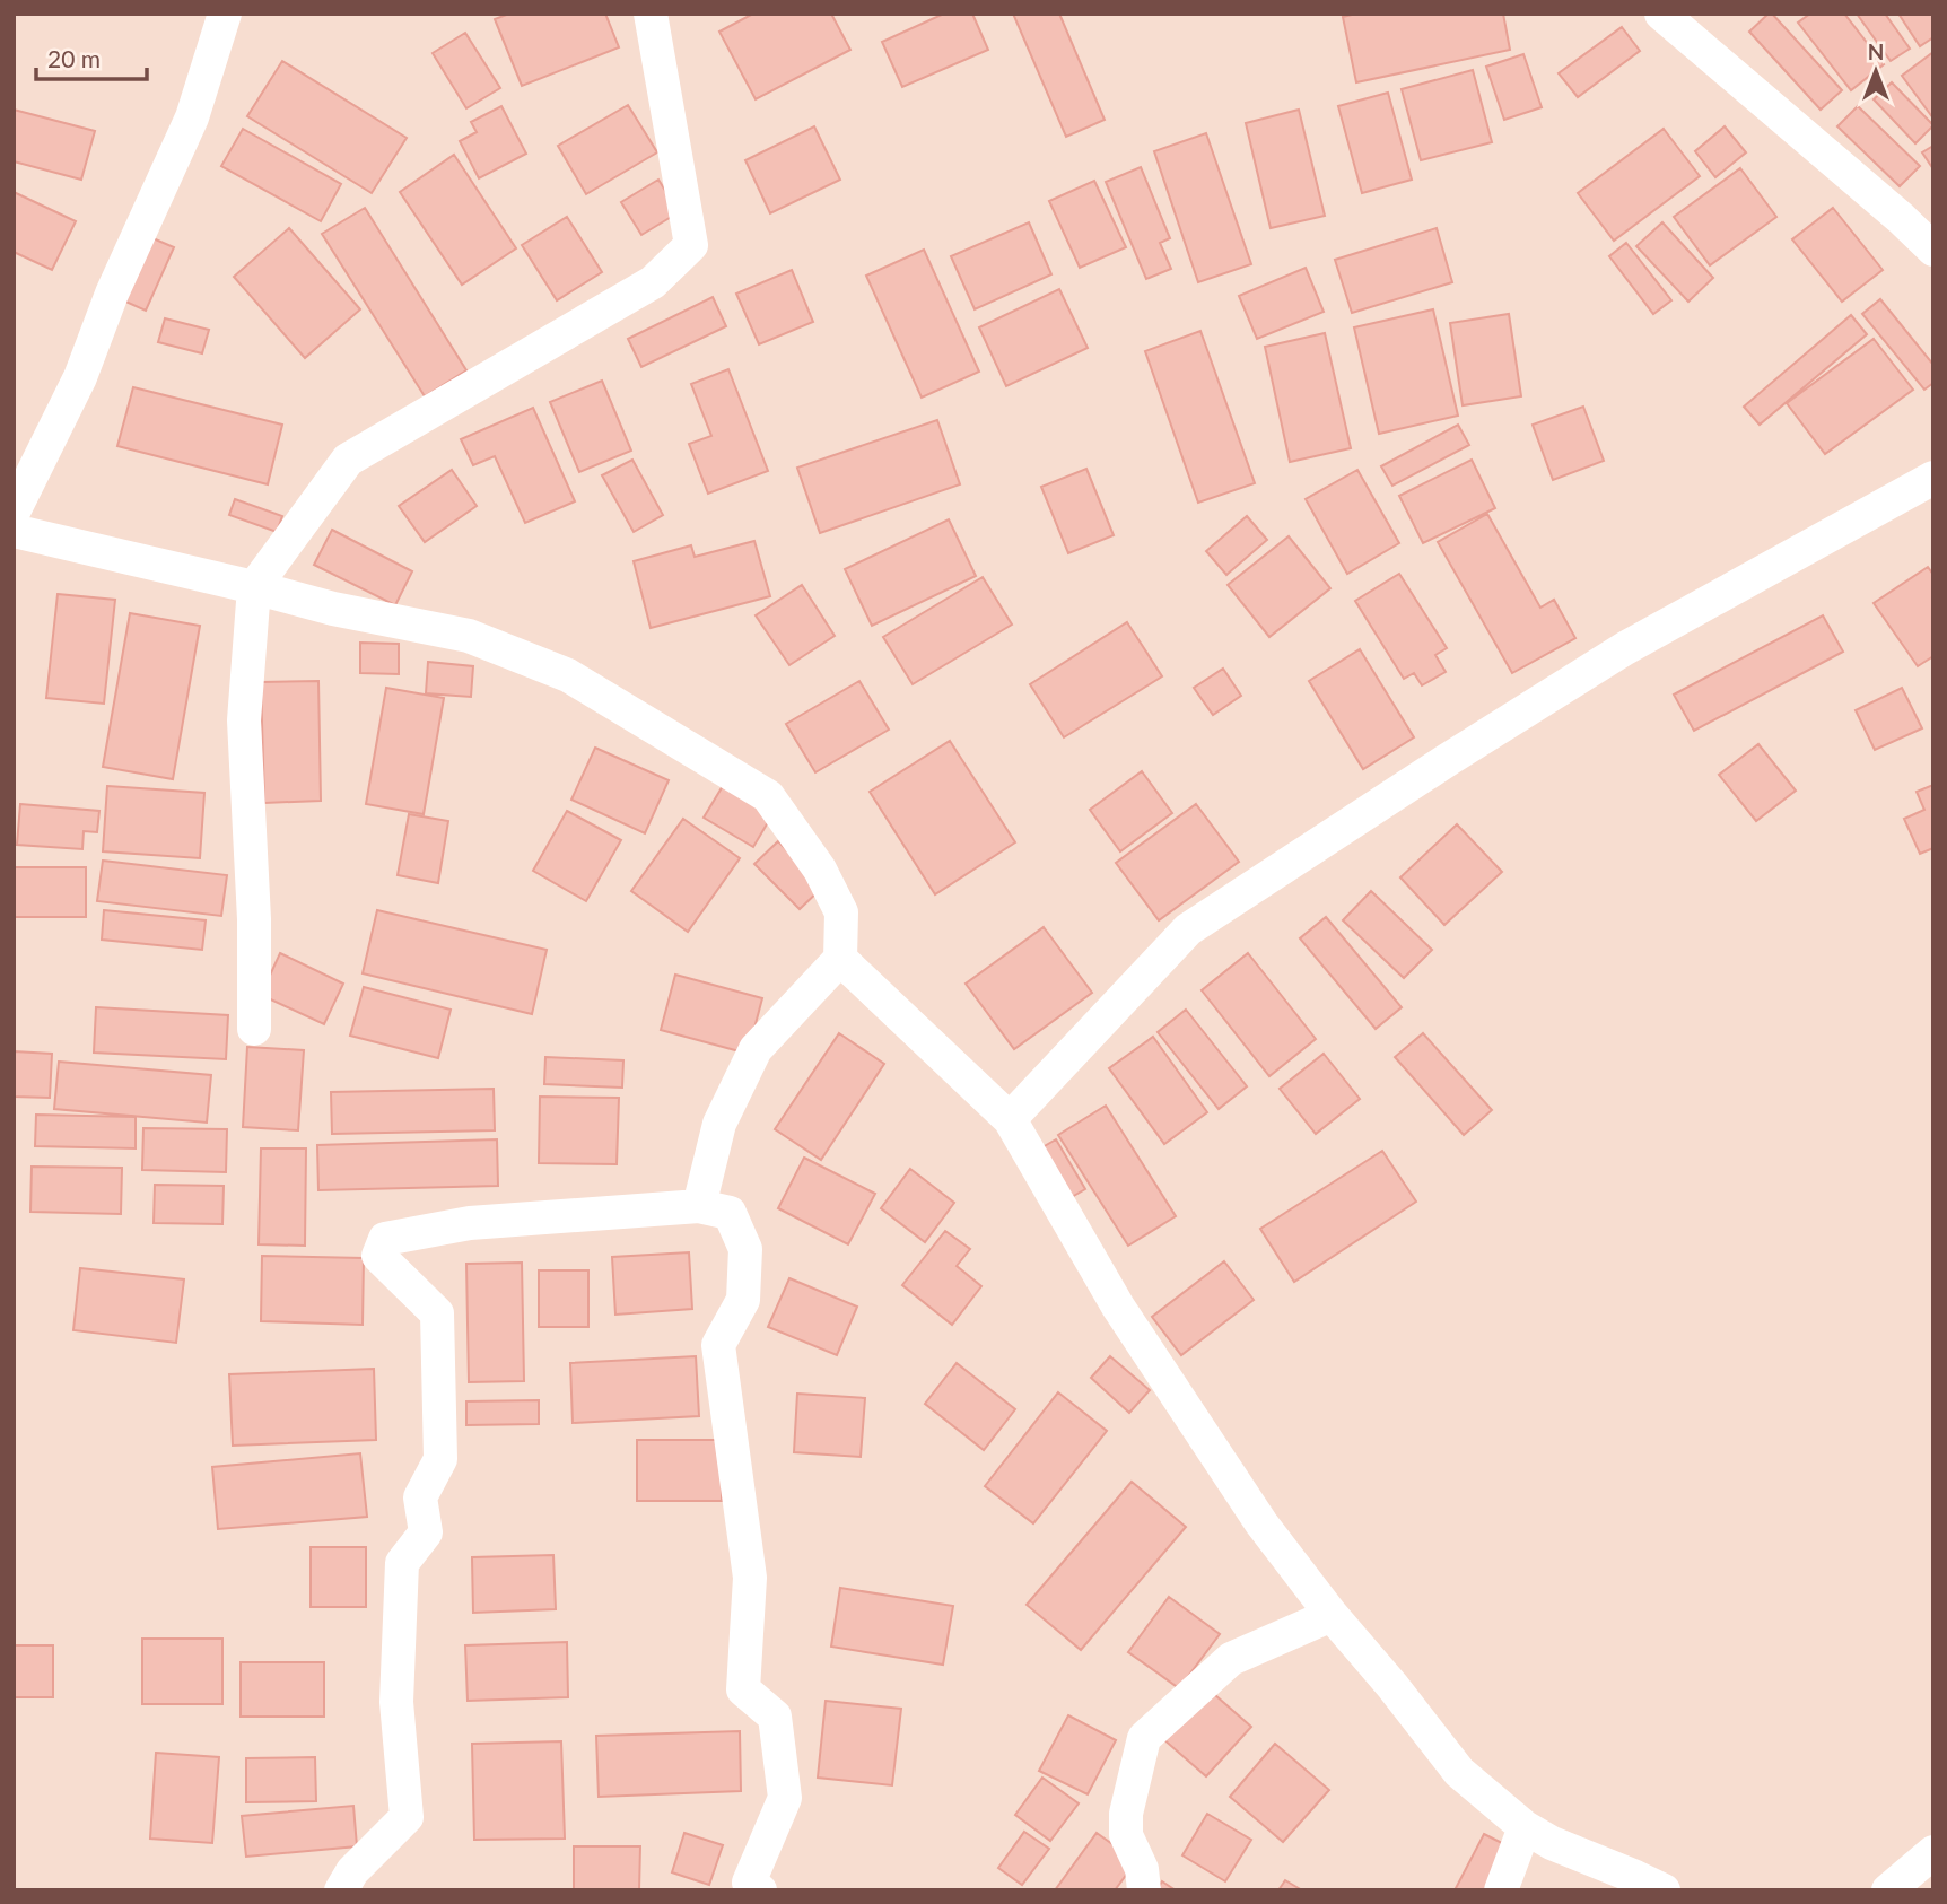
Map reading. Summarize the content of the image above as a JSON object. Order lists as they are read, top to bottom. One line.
{"scale_bar":"20 m","north":"top"}
